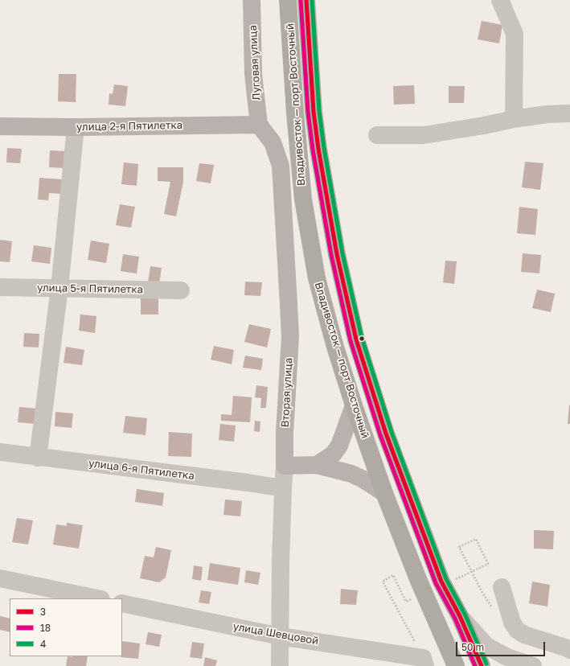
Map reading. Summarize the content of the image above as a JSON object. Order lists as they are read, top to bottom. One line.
{"streets":{"highway":["Владивосток — порт Восточный"],"main road":["Луговая улица","улица 2-я Пятилетка","Вторая улица"],"street":["улица 5-я Пятилетка","улица 6-я Пятилетка","улица Шевцовой"]},"crossings":[["Луговая улица","улица 2-я Пятилетка"],["Луговая улица","Вторая улица"],["улица 2-я Пятилетка","Вторая улица"],["Вторая улица","улица 6-я Пятилетка"],["Вторая улица","улица Шевцовой"]],"lines":["transit line 3","transit line 18","transit line 4"],"legend":["3","18","4"],"scale_bar":"50 m"}
